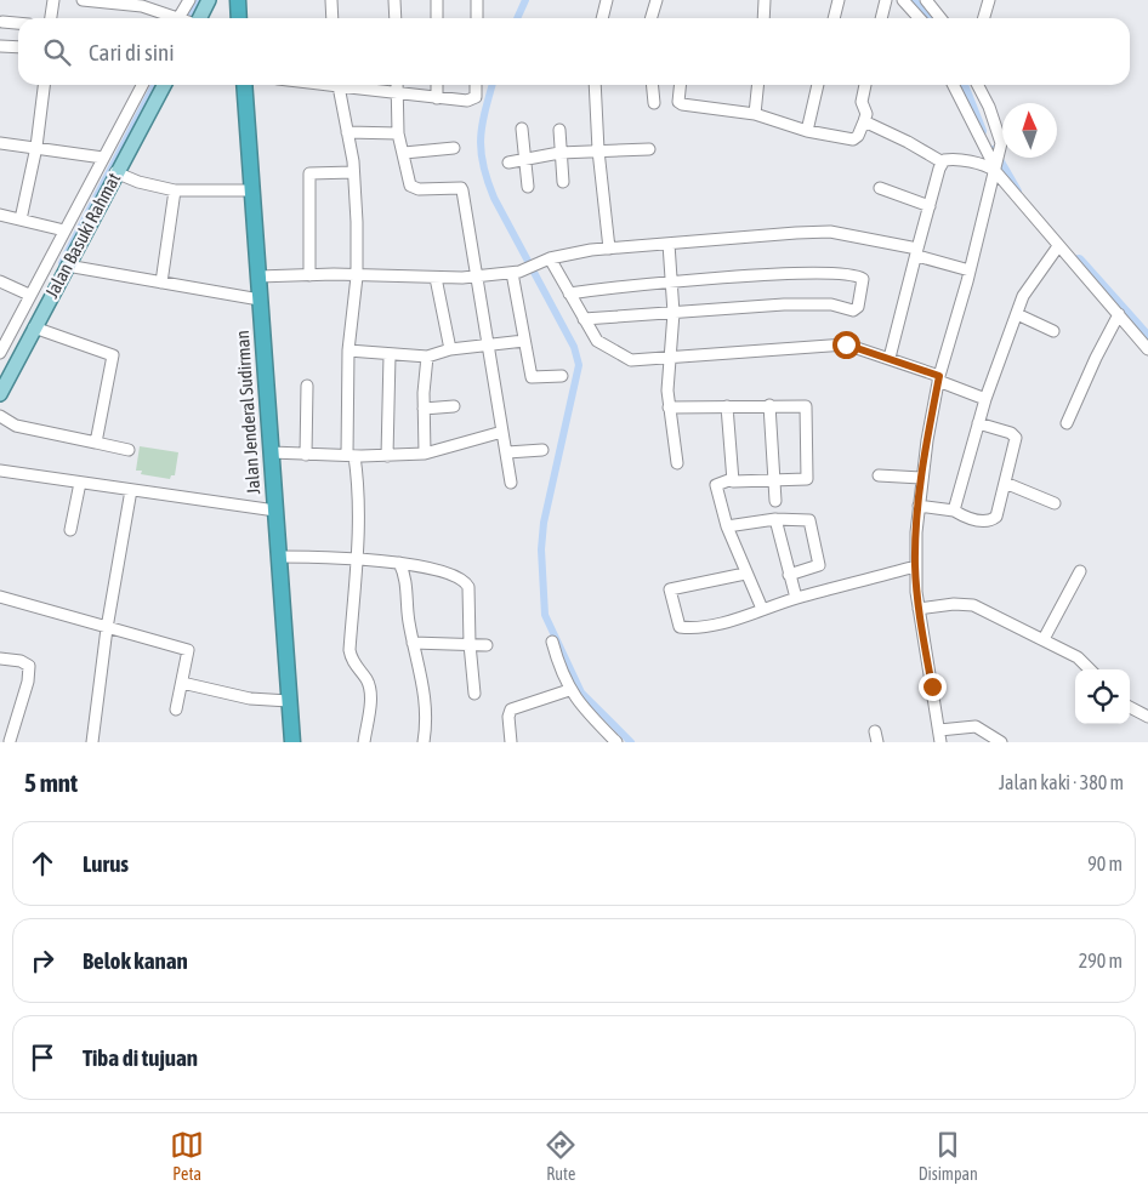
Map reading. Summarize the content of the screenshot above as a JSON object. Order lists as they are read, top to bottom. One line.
{"streets":{"highway":["Jalan Jenderal Sudirman"],"main road":["Jalan Basuki Rahmat"]},"north":"top","page":{"search":"Cari di sini","heading":["5 mnt","Jalan kaki · 380 m"],"list":[["Lurus","90 m"],["Belok kanan","290 m"],"Tiba di tujuan"],"nav":["Peta","Rute","Disimpan"]}}
